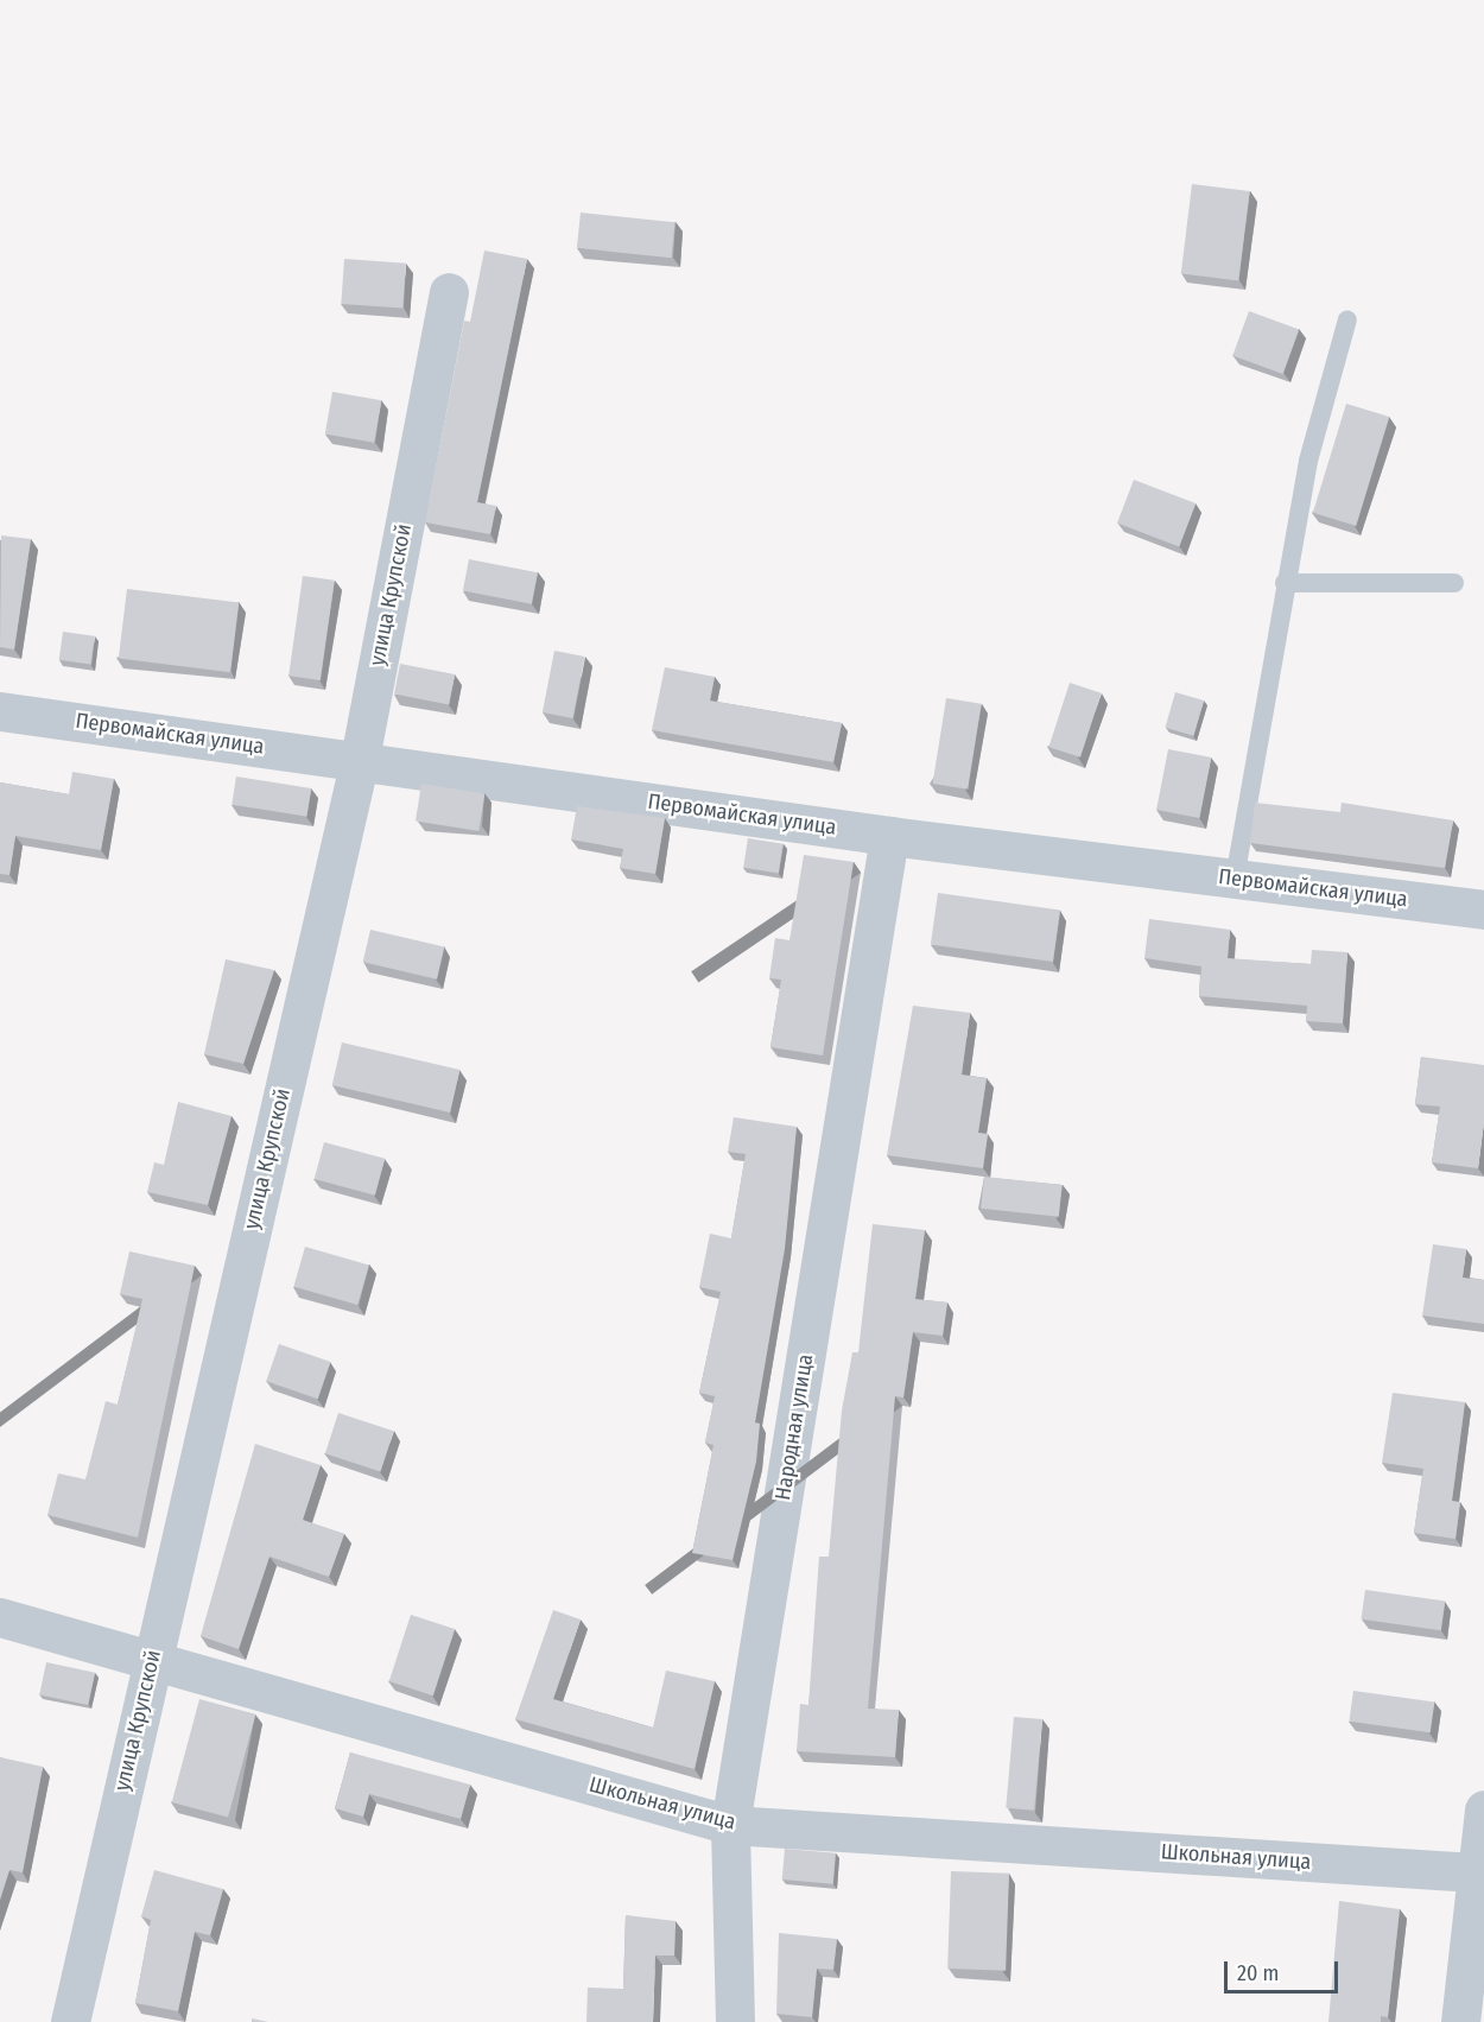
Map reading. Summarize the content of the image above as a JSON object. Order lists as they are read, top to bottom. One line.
{"streets":{"street":["улица Крупской","Первомайская улица","Народная улица","Школьная улица"]},"crossings":[["улица Крупской","Первомайская улица"],["улица Крупской","Школьная улица"],["Первомайская улица","Народная улица"],["Народная улица","Школьная улица"]],"scale_bar":"20 m"}
